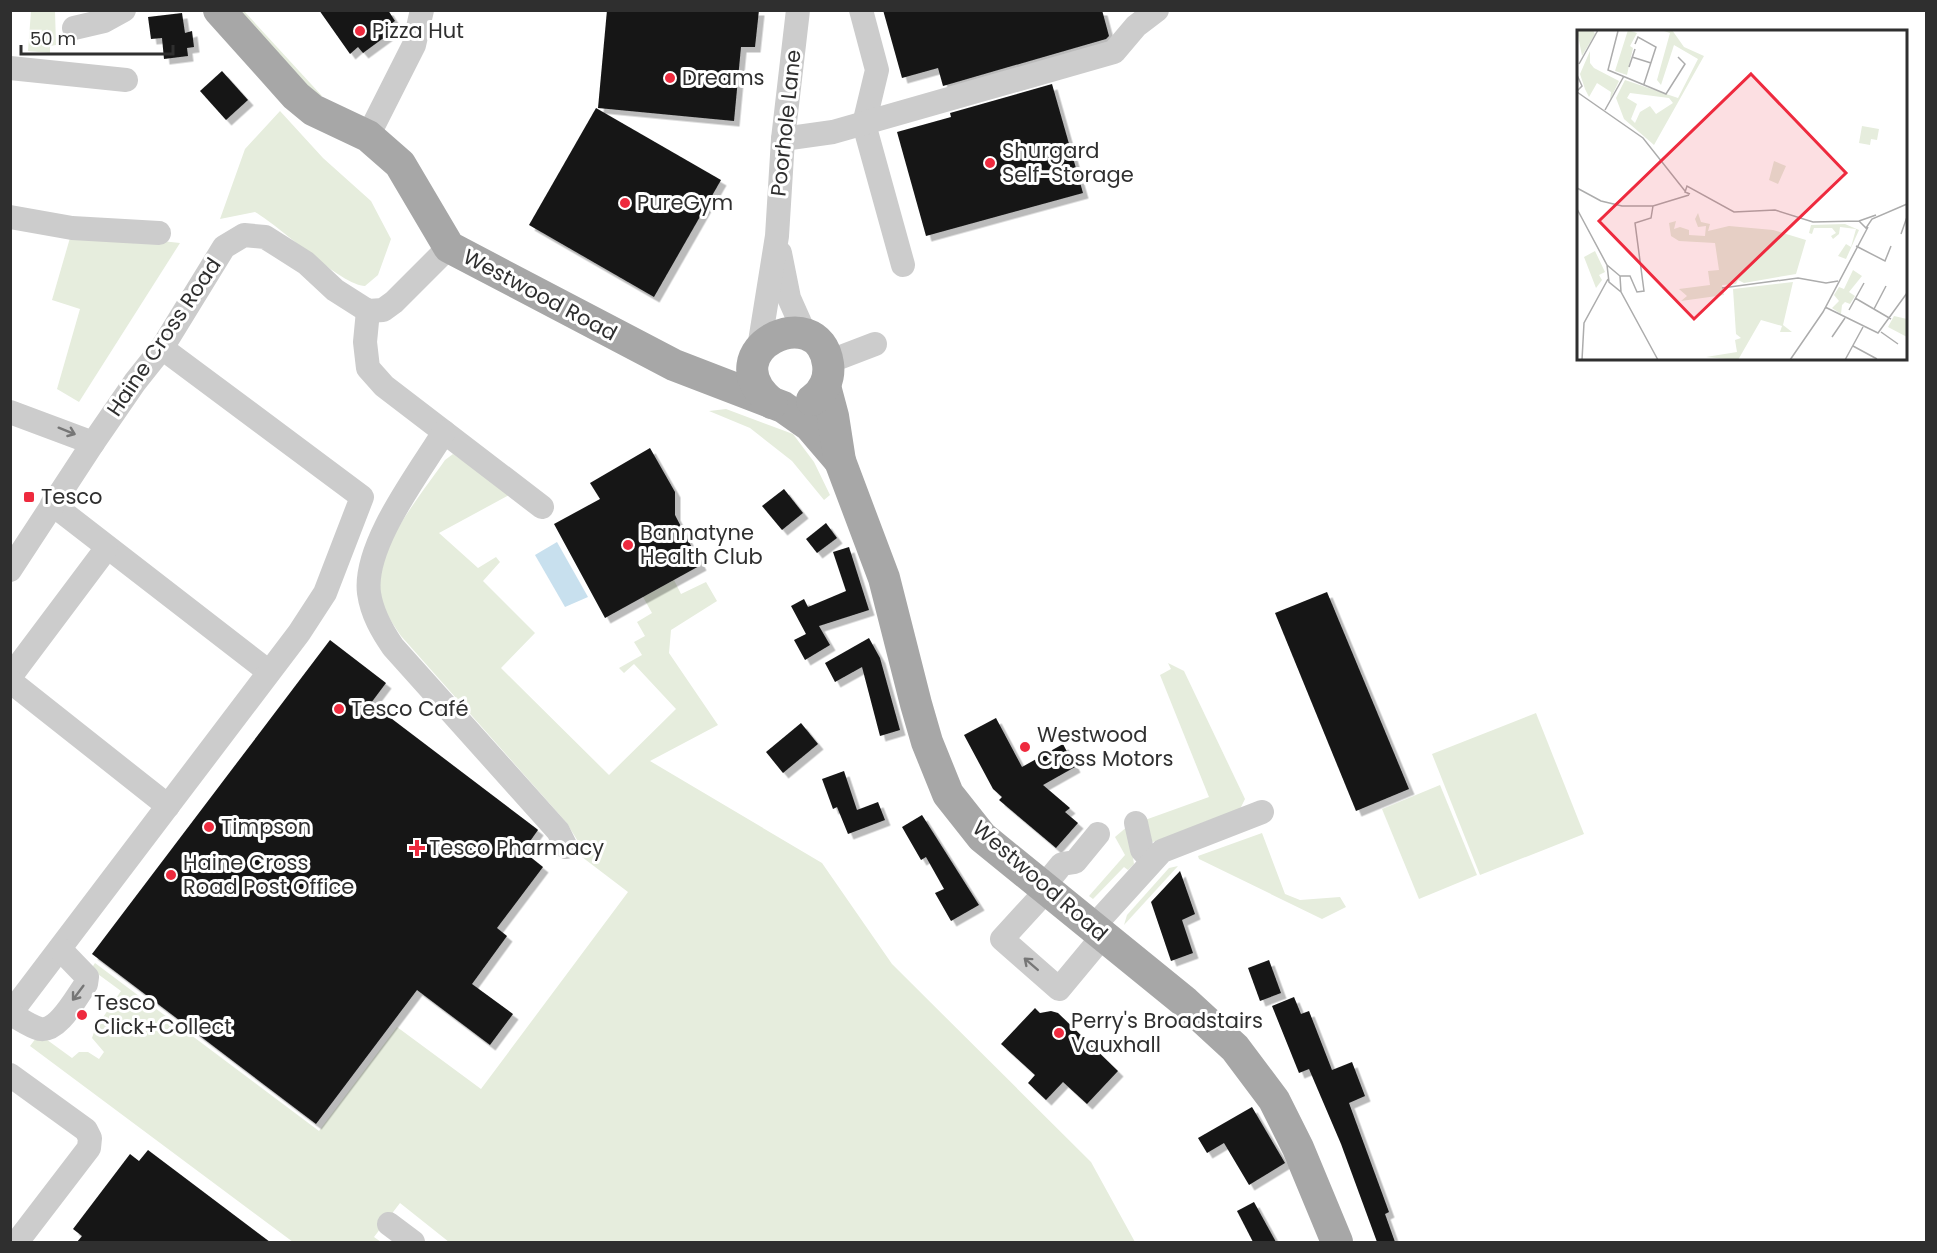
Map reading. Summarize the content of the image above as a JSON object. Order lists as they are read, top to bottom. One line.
{"streets":{"main road":["Westwood Road"],"street":["Poorhole Lane","Haine Cross Road"]},"crossings":[["Poorhole Lane","Westwood Road"]],"places":{"other":["Pizza Hut","Dreams","Shurgard Self-Storage","PureGym","Bannatyne Health Club","Tesco Café","Westwood Cross Motors","Timpson","Haine Cross Road Post Office","Tesco Click+Collect","Perry's Broadstairs Vauxhall"],"transit":["Tesco"],"health":["Tesco Pharmacy"]},"scale_bar":"50 m"}
